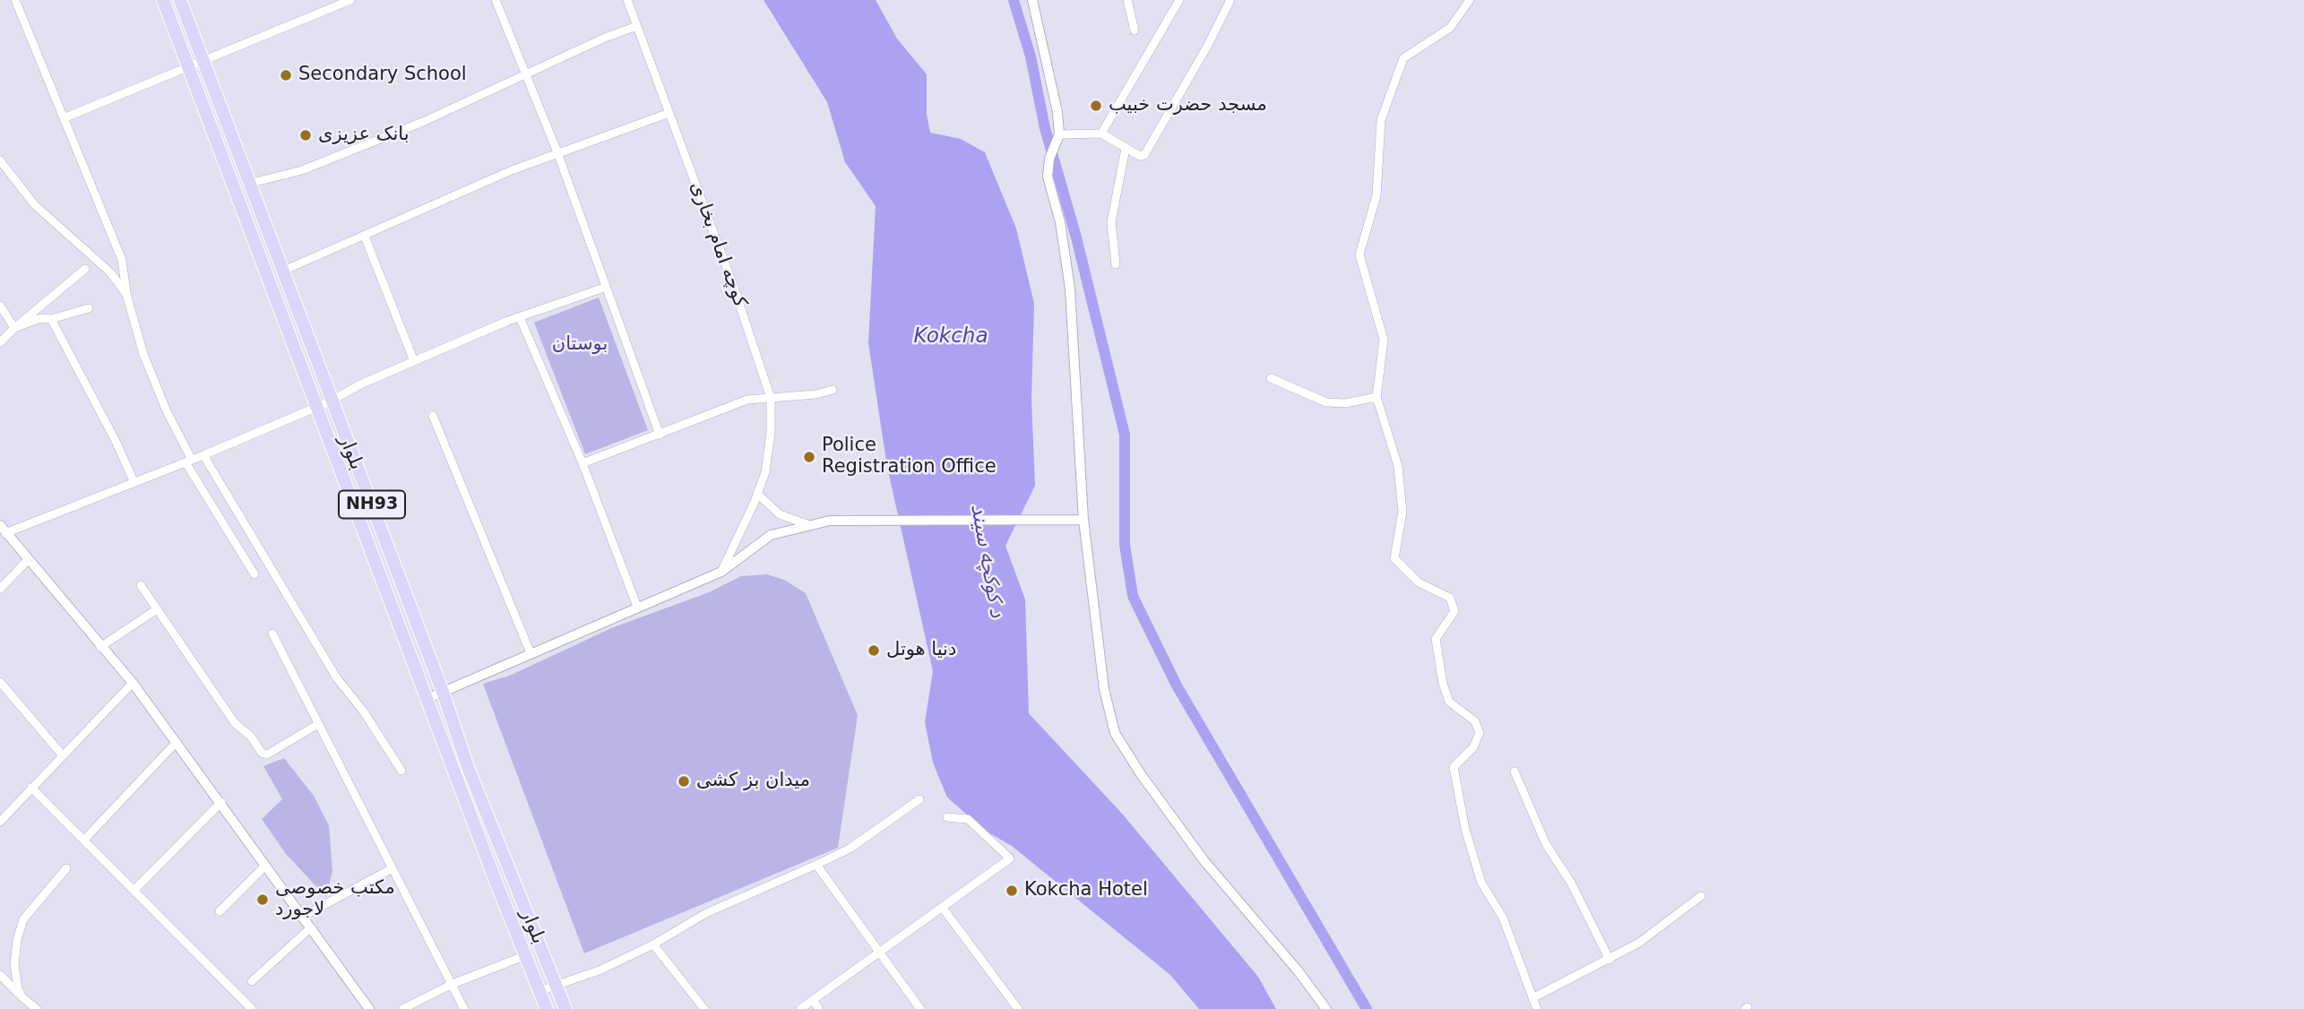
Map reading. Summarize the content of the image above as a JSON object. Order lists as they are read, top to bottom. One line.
{"streets":{"main road":["بلوار","NH93"],"street":["کوچه امام بخاری"]},"water":["Kokcha","د کوکچه سیند"],"parks":["بوستان"],"places":["Secondary School","مسجد حضرت خبیب","بانک عزیزی","Police Registration Office","دنیا هوتل","میدان بز کشی","Kokcha Hotel","مکتب خصوصی لاجورد"]}
